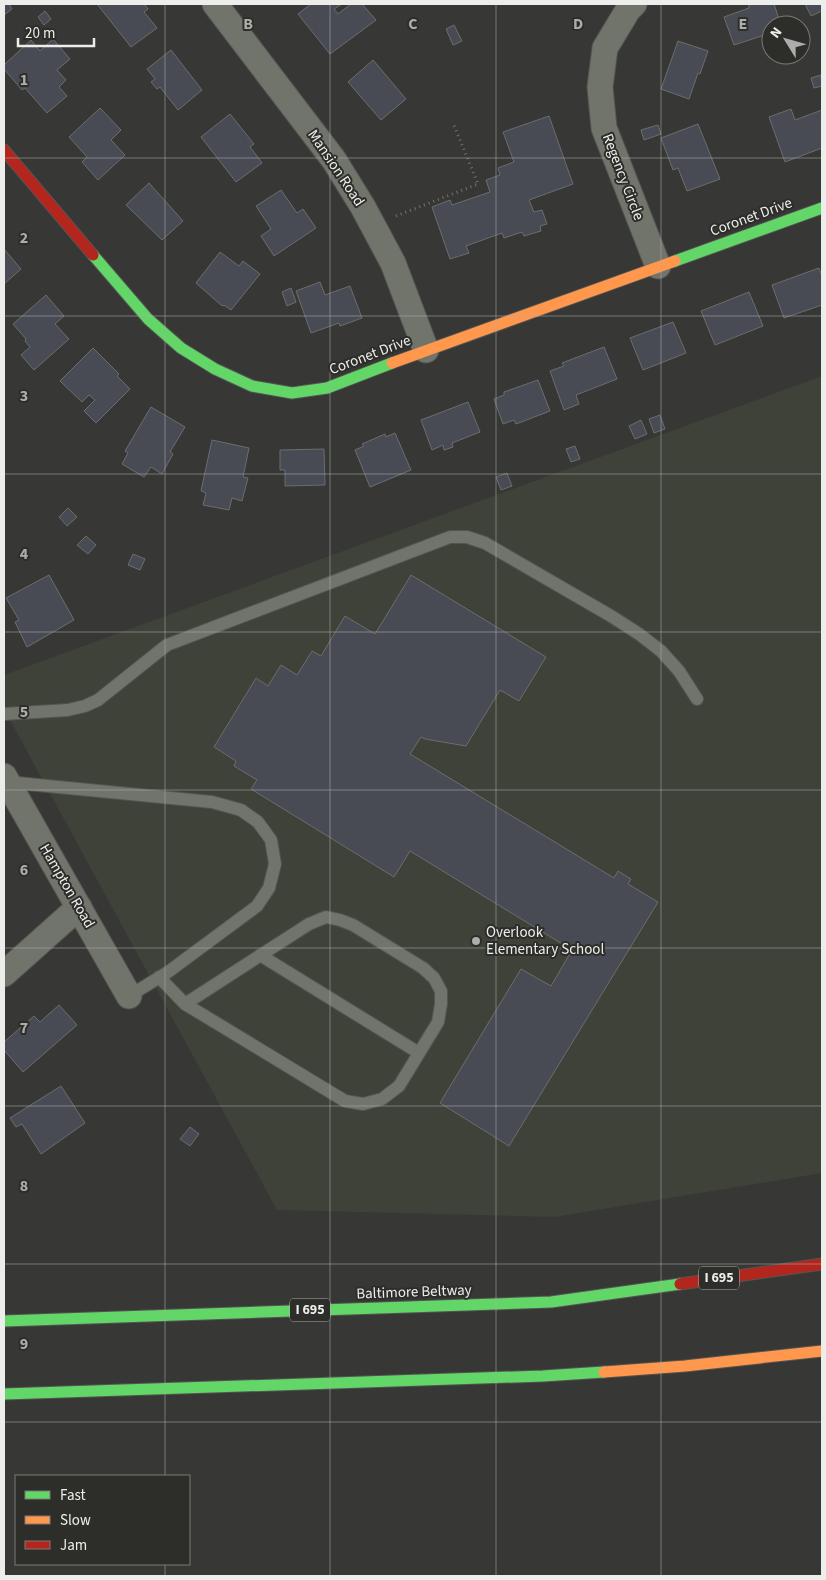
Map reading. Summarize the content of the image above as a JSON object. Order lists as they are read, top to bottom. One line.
{"streets":{"main road":["Coronet Drive","I 695","Baltimore Beltway"],"street":["Mansion Road","Regency Circle","Hampton Road"]},"crossings":[["Mansion Road","Coronet Drive"],["Regency Circle","Coronet Drive"]],"places":["Overlook Elementary School"],"legend":["Fast","Slow","Jam"],"scale_bar":"20 m","north":"top left","grid":{"columns":["B","C","D","E"],"rows":["1","2","3","4","5","6","7","8","9"]}}
